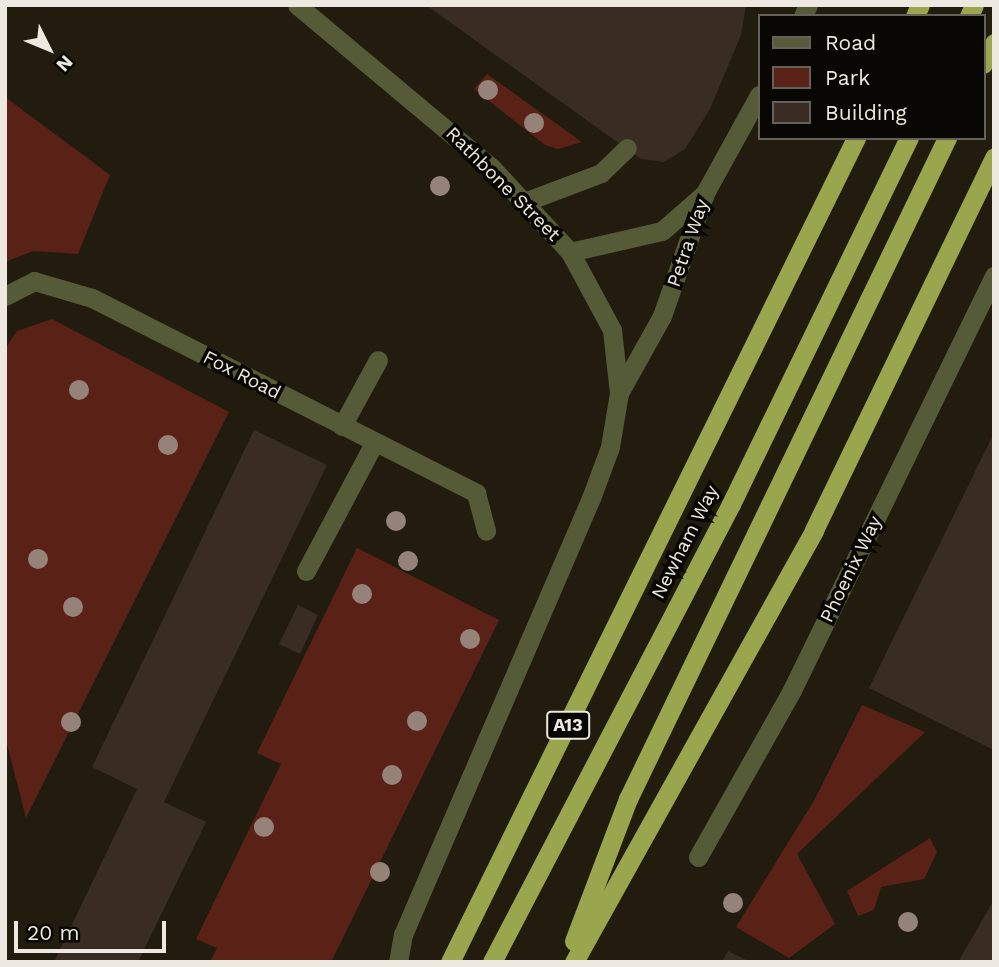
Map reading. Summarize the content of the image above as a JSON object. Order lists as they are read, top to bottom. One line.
{"streets":{"highway":["Newham Way","A13"],"street":["Rathbone Street","Petra Way","Fox Road","Phoenix Way"]},"crossings":[["Rathbone Street","Petra Way"]],"legend":["Road","Park","Building"],"scale_bar":"20 m","north":"bottom right"}
